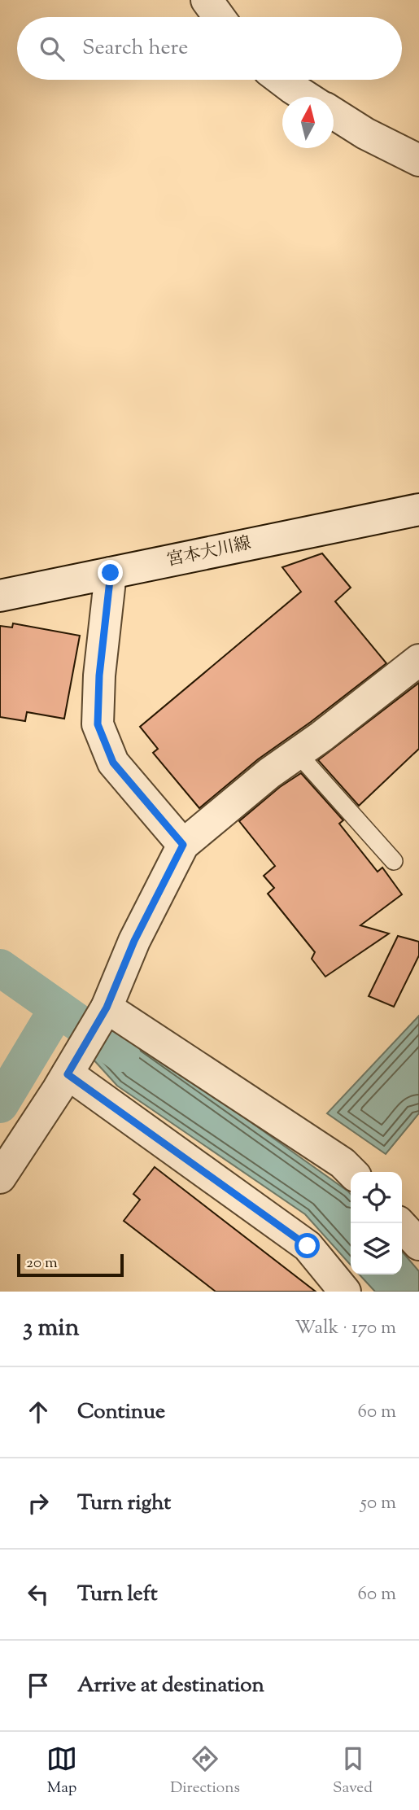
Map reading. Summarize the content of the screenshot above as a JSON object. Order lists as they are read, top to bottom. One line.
{"streets":{"street":["宮本大川線"]},"scale_bar":"20 m","north":"top","page":{"search":"Search here","scale":"20 m","heading":["3 min","Walk · 170 m"],"list":[["Continue","60 m"],["Turn right","50 m"],["Turn left","60 m"],"Arrive at destination"],"nav":["Map","Directions","Saved"]}}
